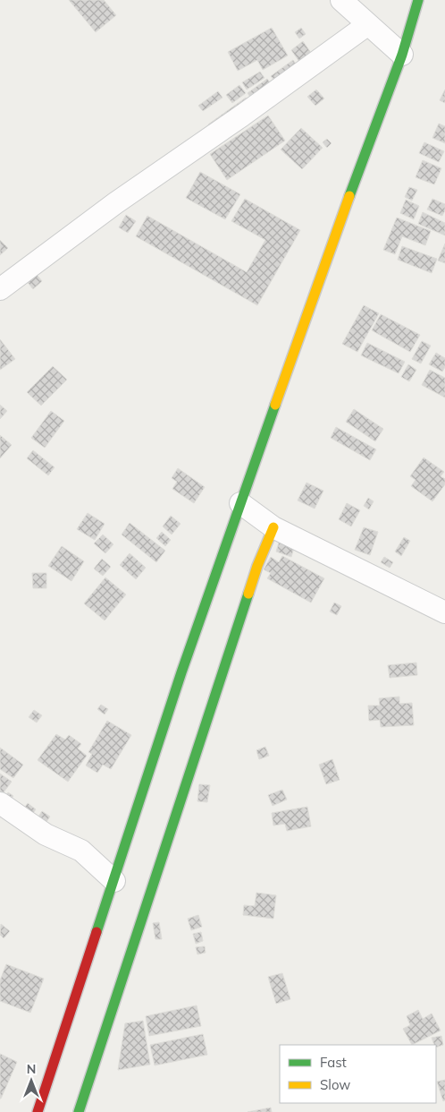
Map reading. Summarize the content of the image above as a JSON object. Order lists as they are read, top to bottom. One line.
{"legend":["Fast","Slow"],"north":"top"}
